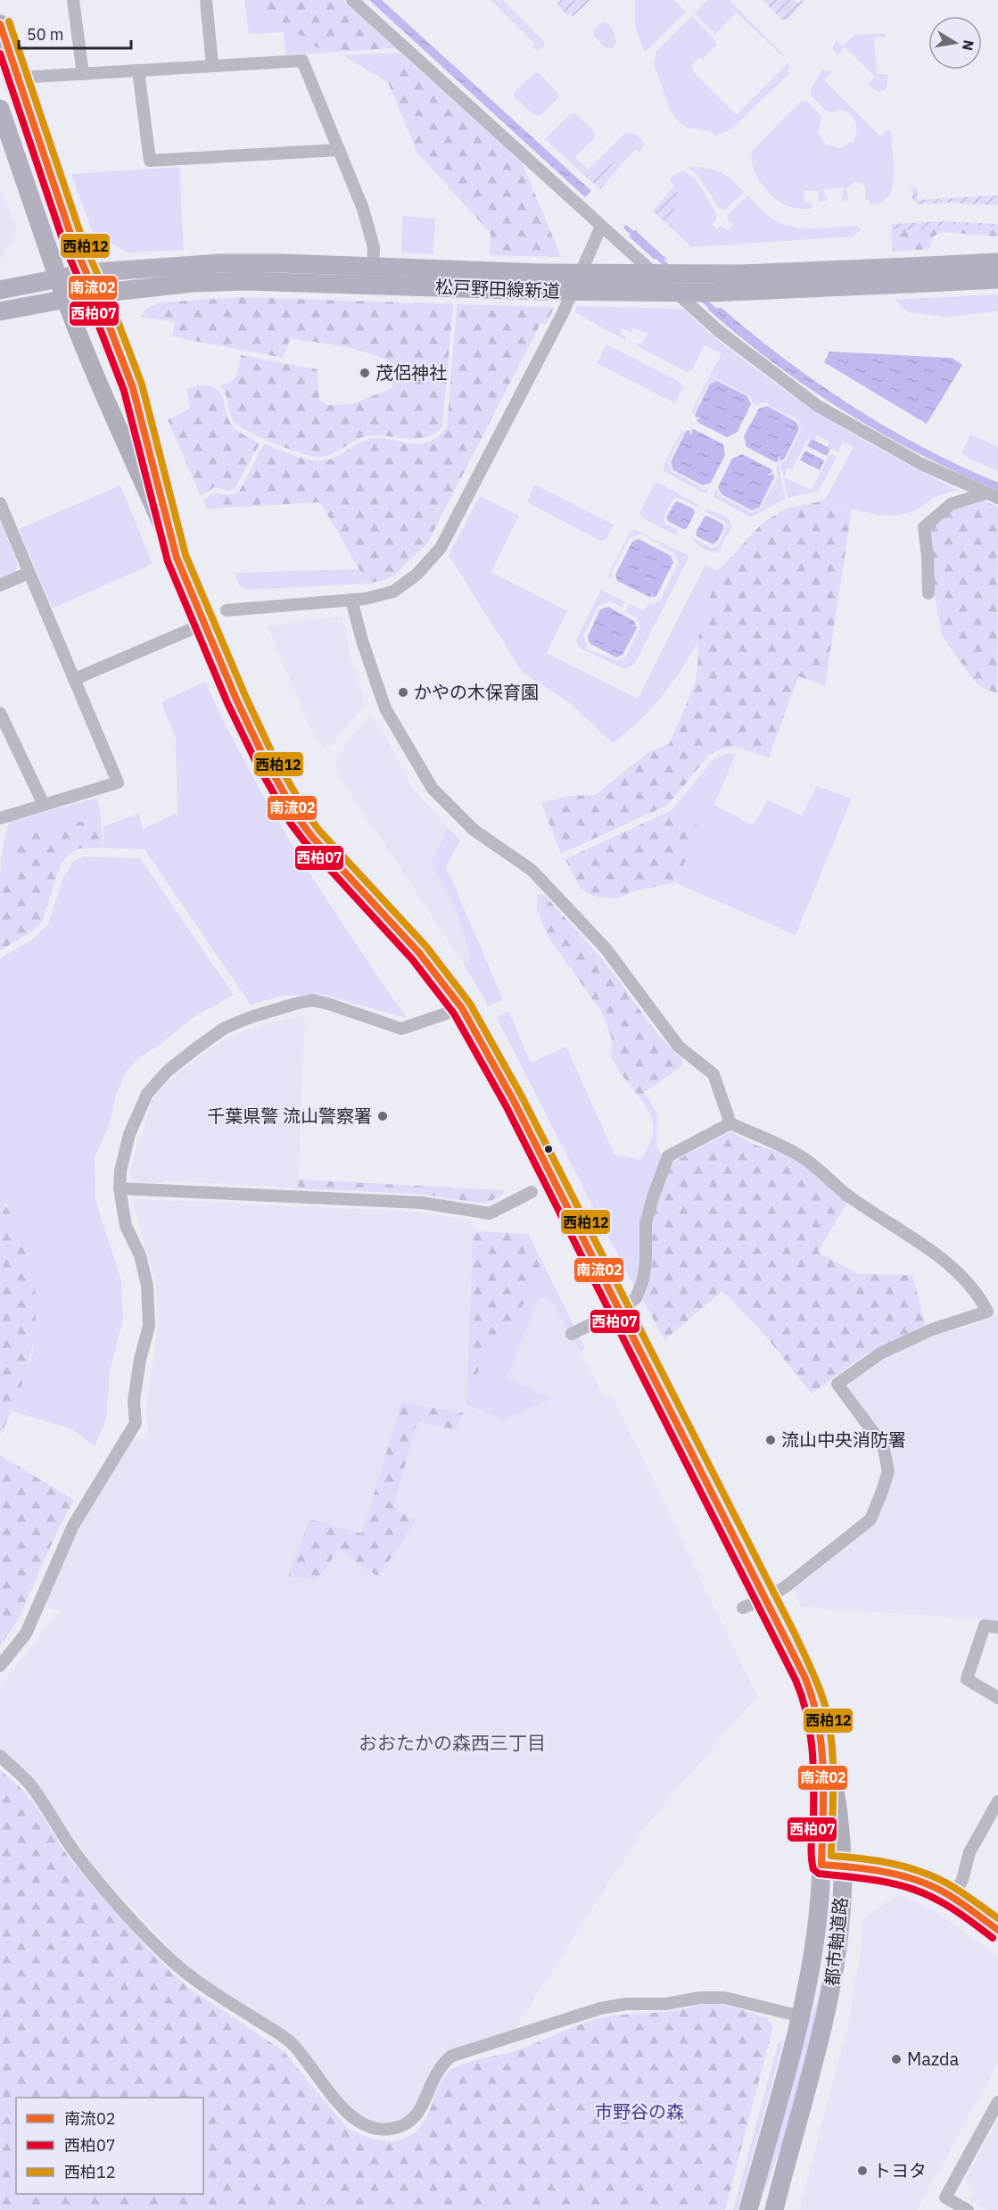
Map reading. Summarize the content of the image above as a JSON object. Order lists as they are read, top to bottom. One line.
{"streets":{"main road":["松戸野田線新道","都市軸道路"]},"crossings":[["松戸野田線新道","都市軸道路"]],"districts":["おおたかの森西三丁目"],"parks":["市野谷の森"],"places":["茂侶神社","かやの木保育園","千葉県警 流山警察署","流山中央消防署","Mazda","トヨタ"],"lines":["transit line 西柏12","transit line 南流02","transit line 西柏07"],"legend":["南流02","西柏07","西柏12"],"scale_bar":"50 m","north":"right"}
